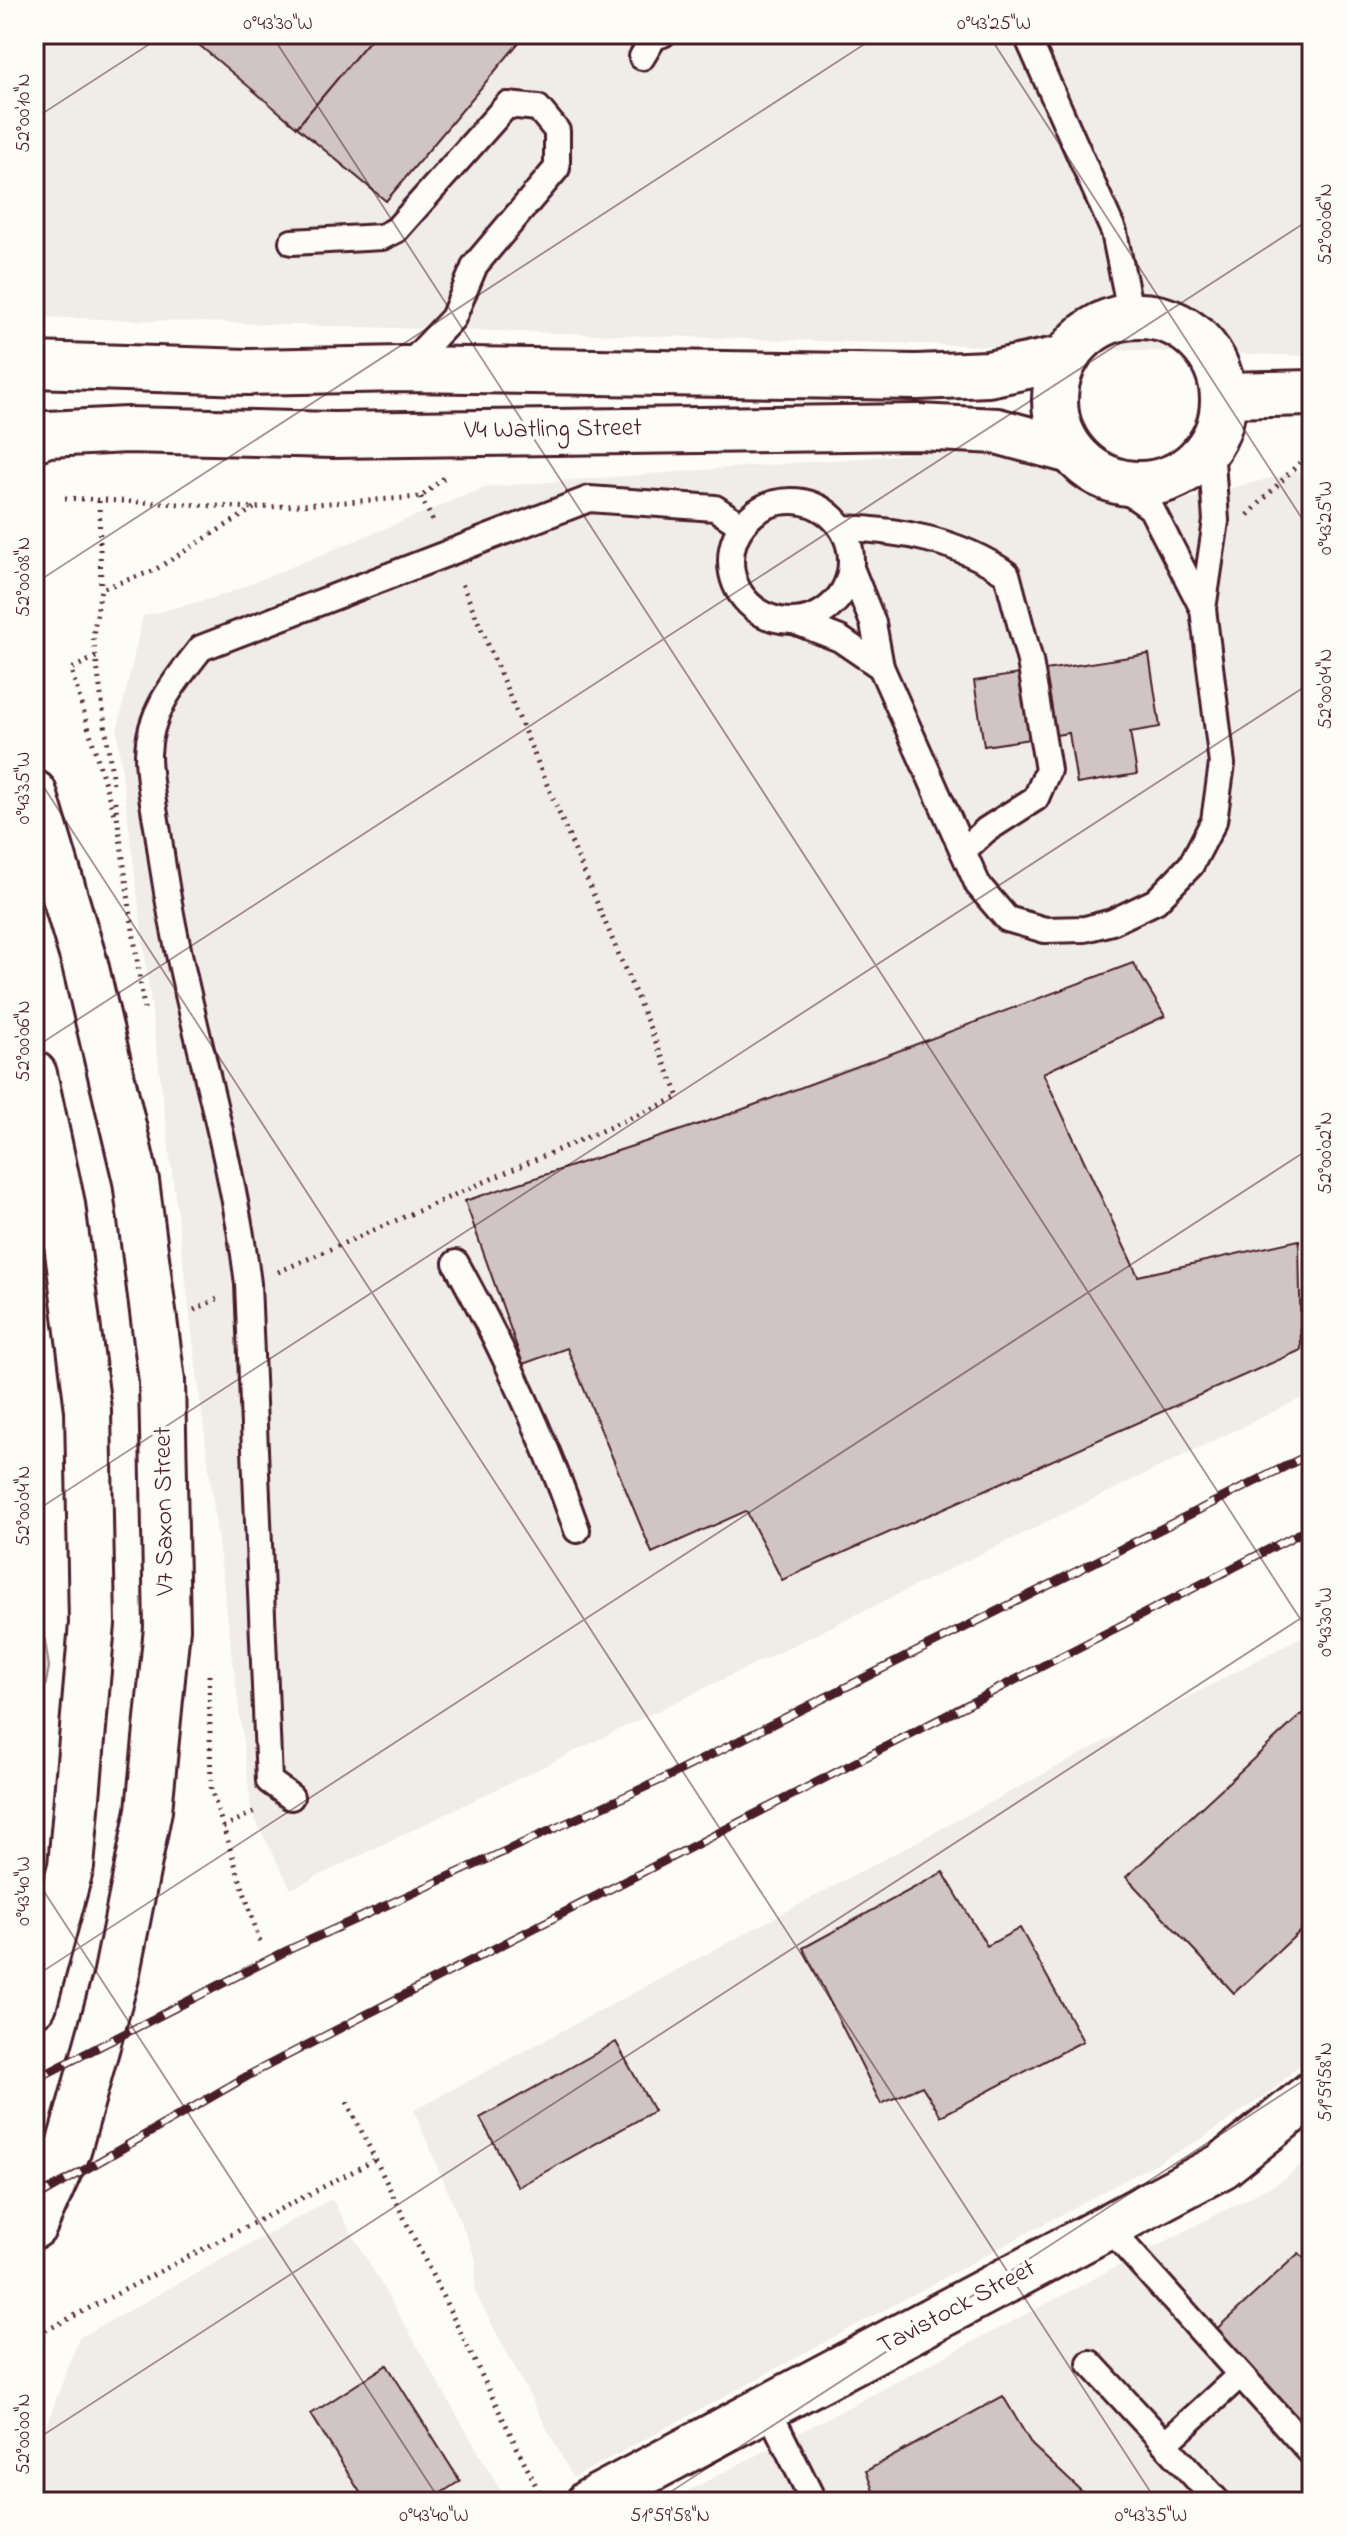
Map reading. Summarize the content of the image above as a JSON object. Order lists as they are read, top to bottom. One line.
{"streets":{"street":["V4 Watling Street","V7 Saxon Street","Tavistock Street"]},"coordinates":["0°43'30\"W","0°43'25\"W","52°00'10\"N","52°00'06\"N","52°00'08\"N","52°00'04\"N","0°43'35\"W","52°00'02\"N","0°43'40\"W","51°59'58\"N","52°00'00\"N"]}
